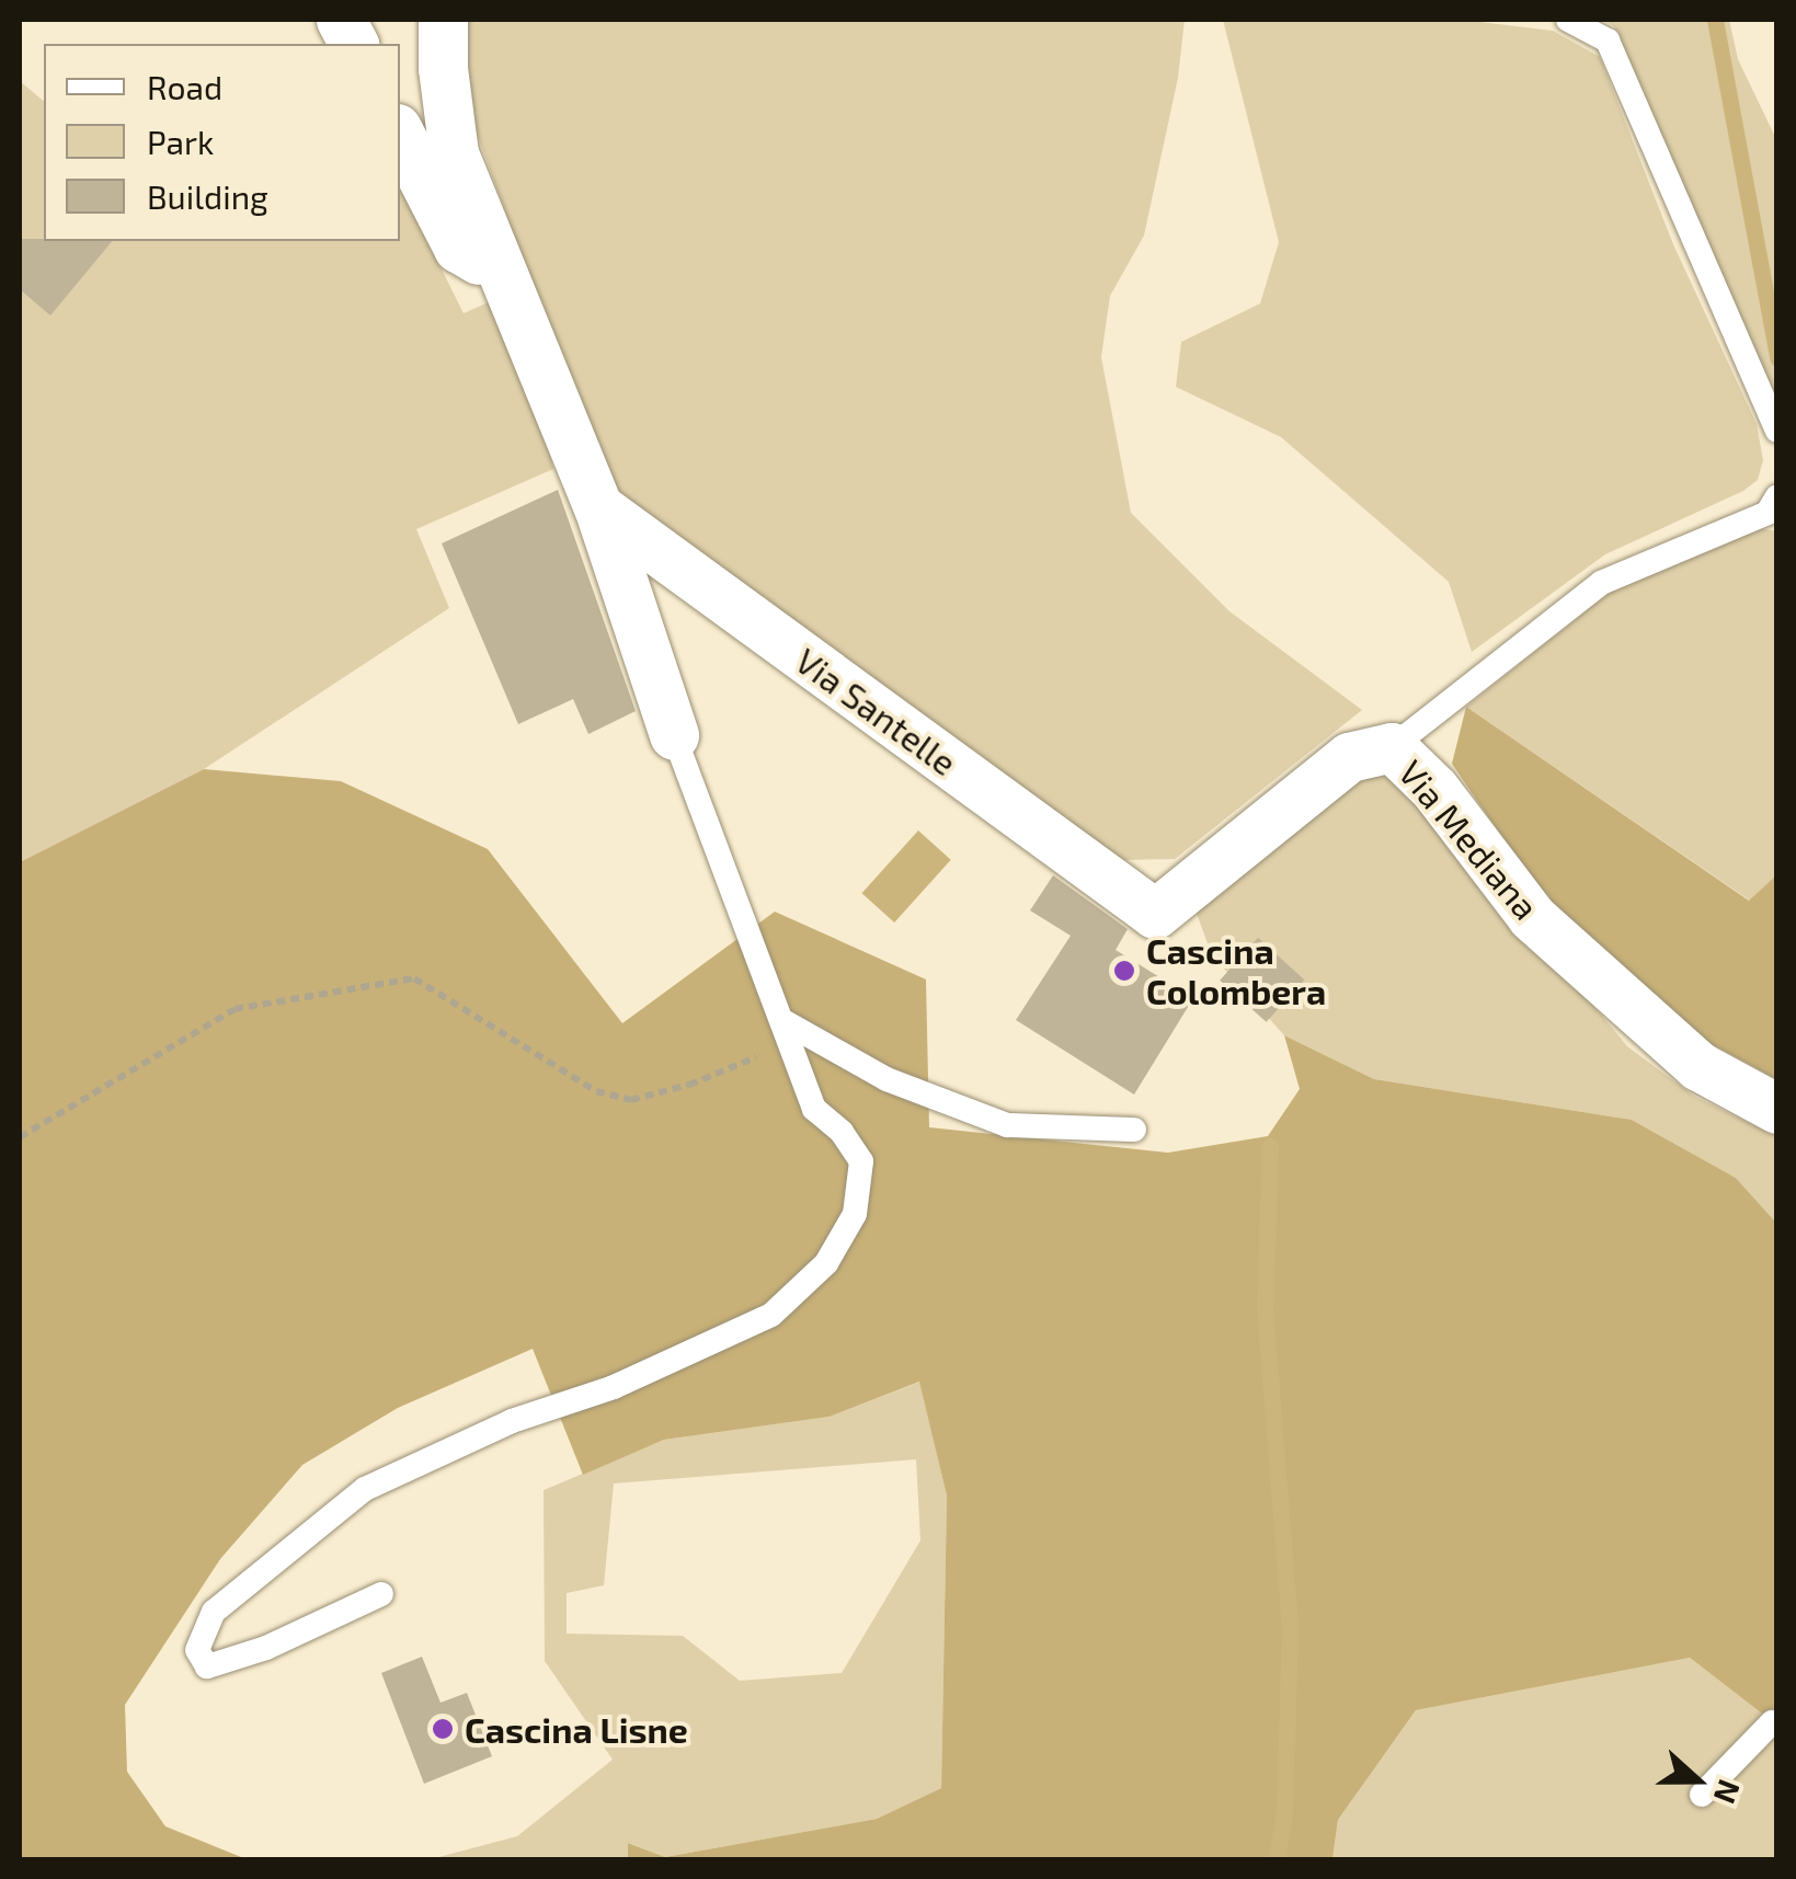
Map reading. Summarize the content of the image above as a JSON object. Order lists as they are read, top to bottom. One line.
{"streets":{"street":["Via Santelle","Via Mediana"]},"crossings":[["Via Santelle","Via Mediana"]],"places":["Cascina Colombera","Cascina Lisne"],"legend":["Road","Park","Building"],"north":"right"}
